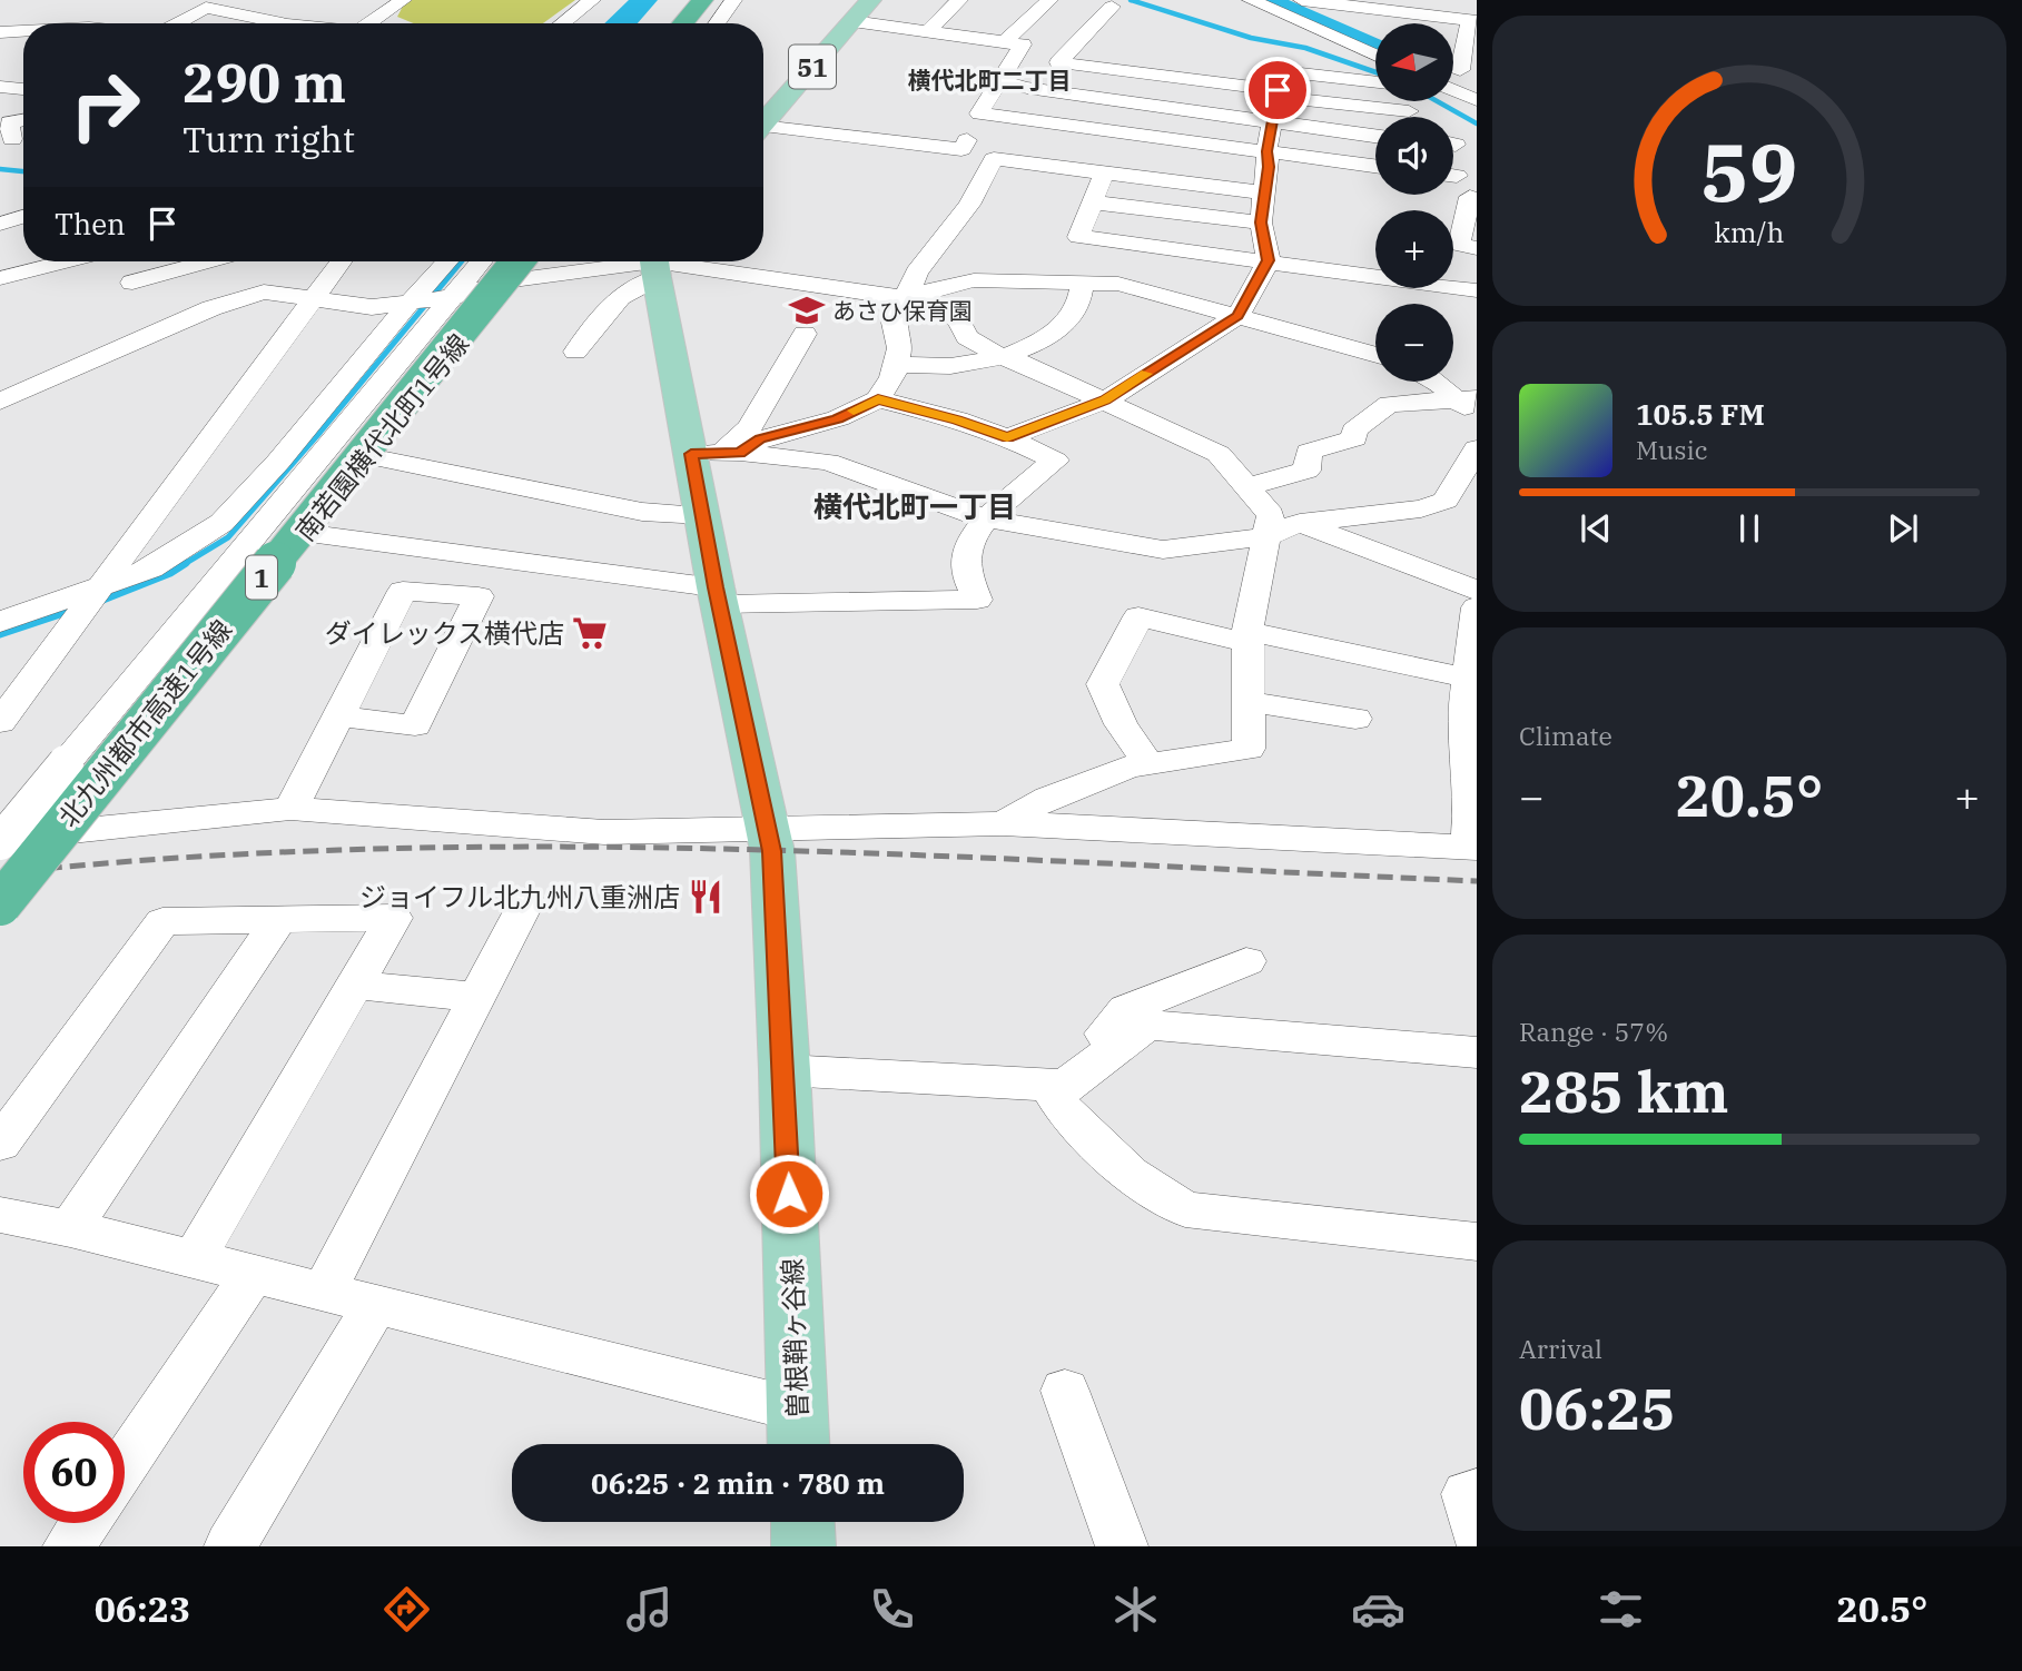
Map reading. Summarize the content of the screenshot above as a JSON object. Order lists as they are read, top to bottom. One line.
{"streets":{"highway":["1","北九州都市高速1号線"],"main road":["51","曽根鞘ヶ谷線"],"street":["南若園横代北町1号線"]},"districts":["横代北町二丁目","横代北町一丁目"],"places":{"school or university":["あさひ保育園"],"supermarket":["ダイレックス横代店"],"restaurant":["ジョイフル北九州八重洲店"]},"north":"left","page":{"map_buttons":["+","−"],"turn":["290 m","Turn right"],"then":"Then","song":["105.5 FM","Music"],"tile":["Climate",["Range · 57%","285 km"],["Arrival","06:25"]],"heat":["−","20.5°","+"],"limit":"60","trip":"06:25 · 2 min · 780 m","tabs":["06:23","20.5°"],"gauge":["59","km/h"]}}
